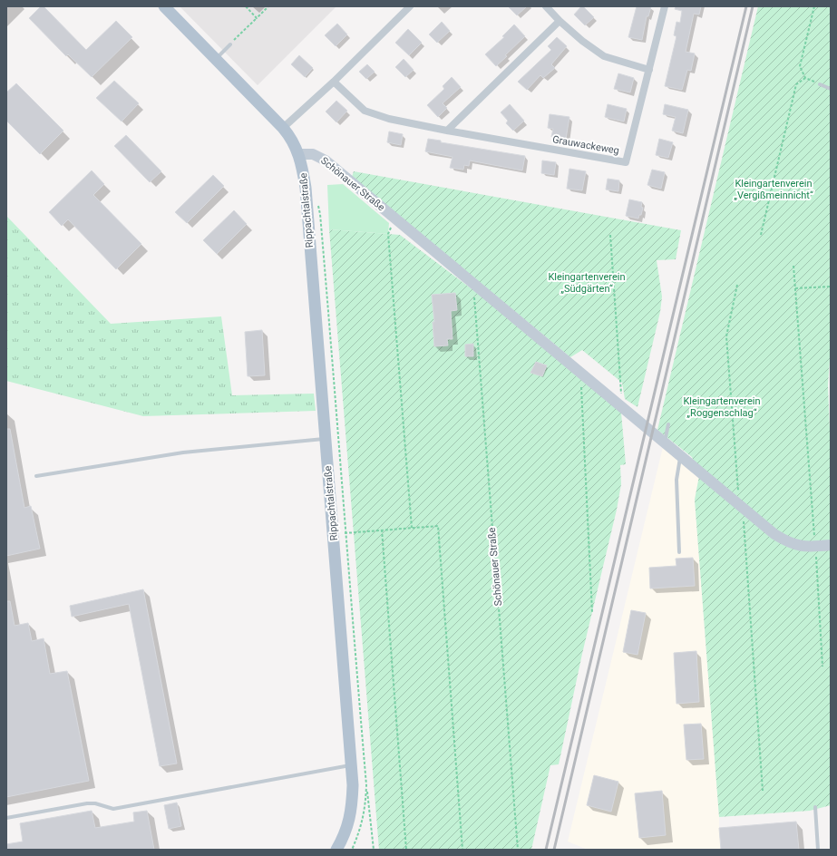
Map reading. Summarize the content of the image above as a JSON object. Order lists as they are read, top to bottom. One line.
{"streets":{"main road":["Rippachtalstraße"],"street":["Grauwackeweg","Schönauer Straße"]},"crossings":[["Schönauer Straße","Rippachtalstraße"]],"parks":["Kleingartenverein „Vergißmeinnicht“","Kleingartenverein „Südgärten“","Kleingartenverein „Roggenschlag“"]}
